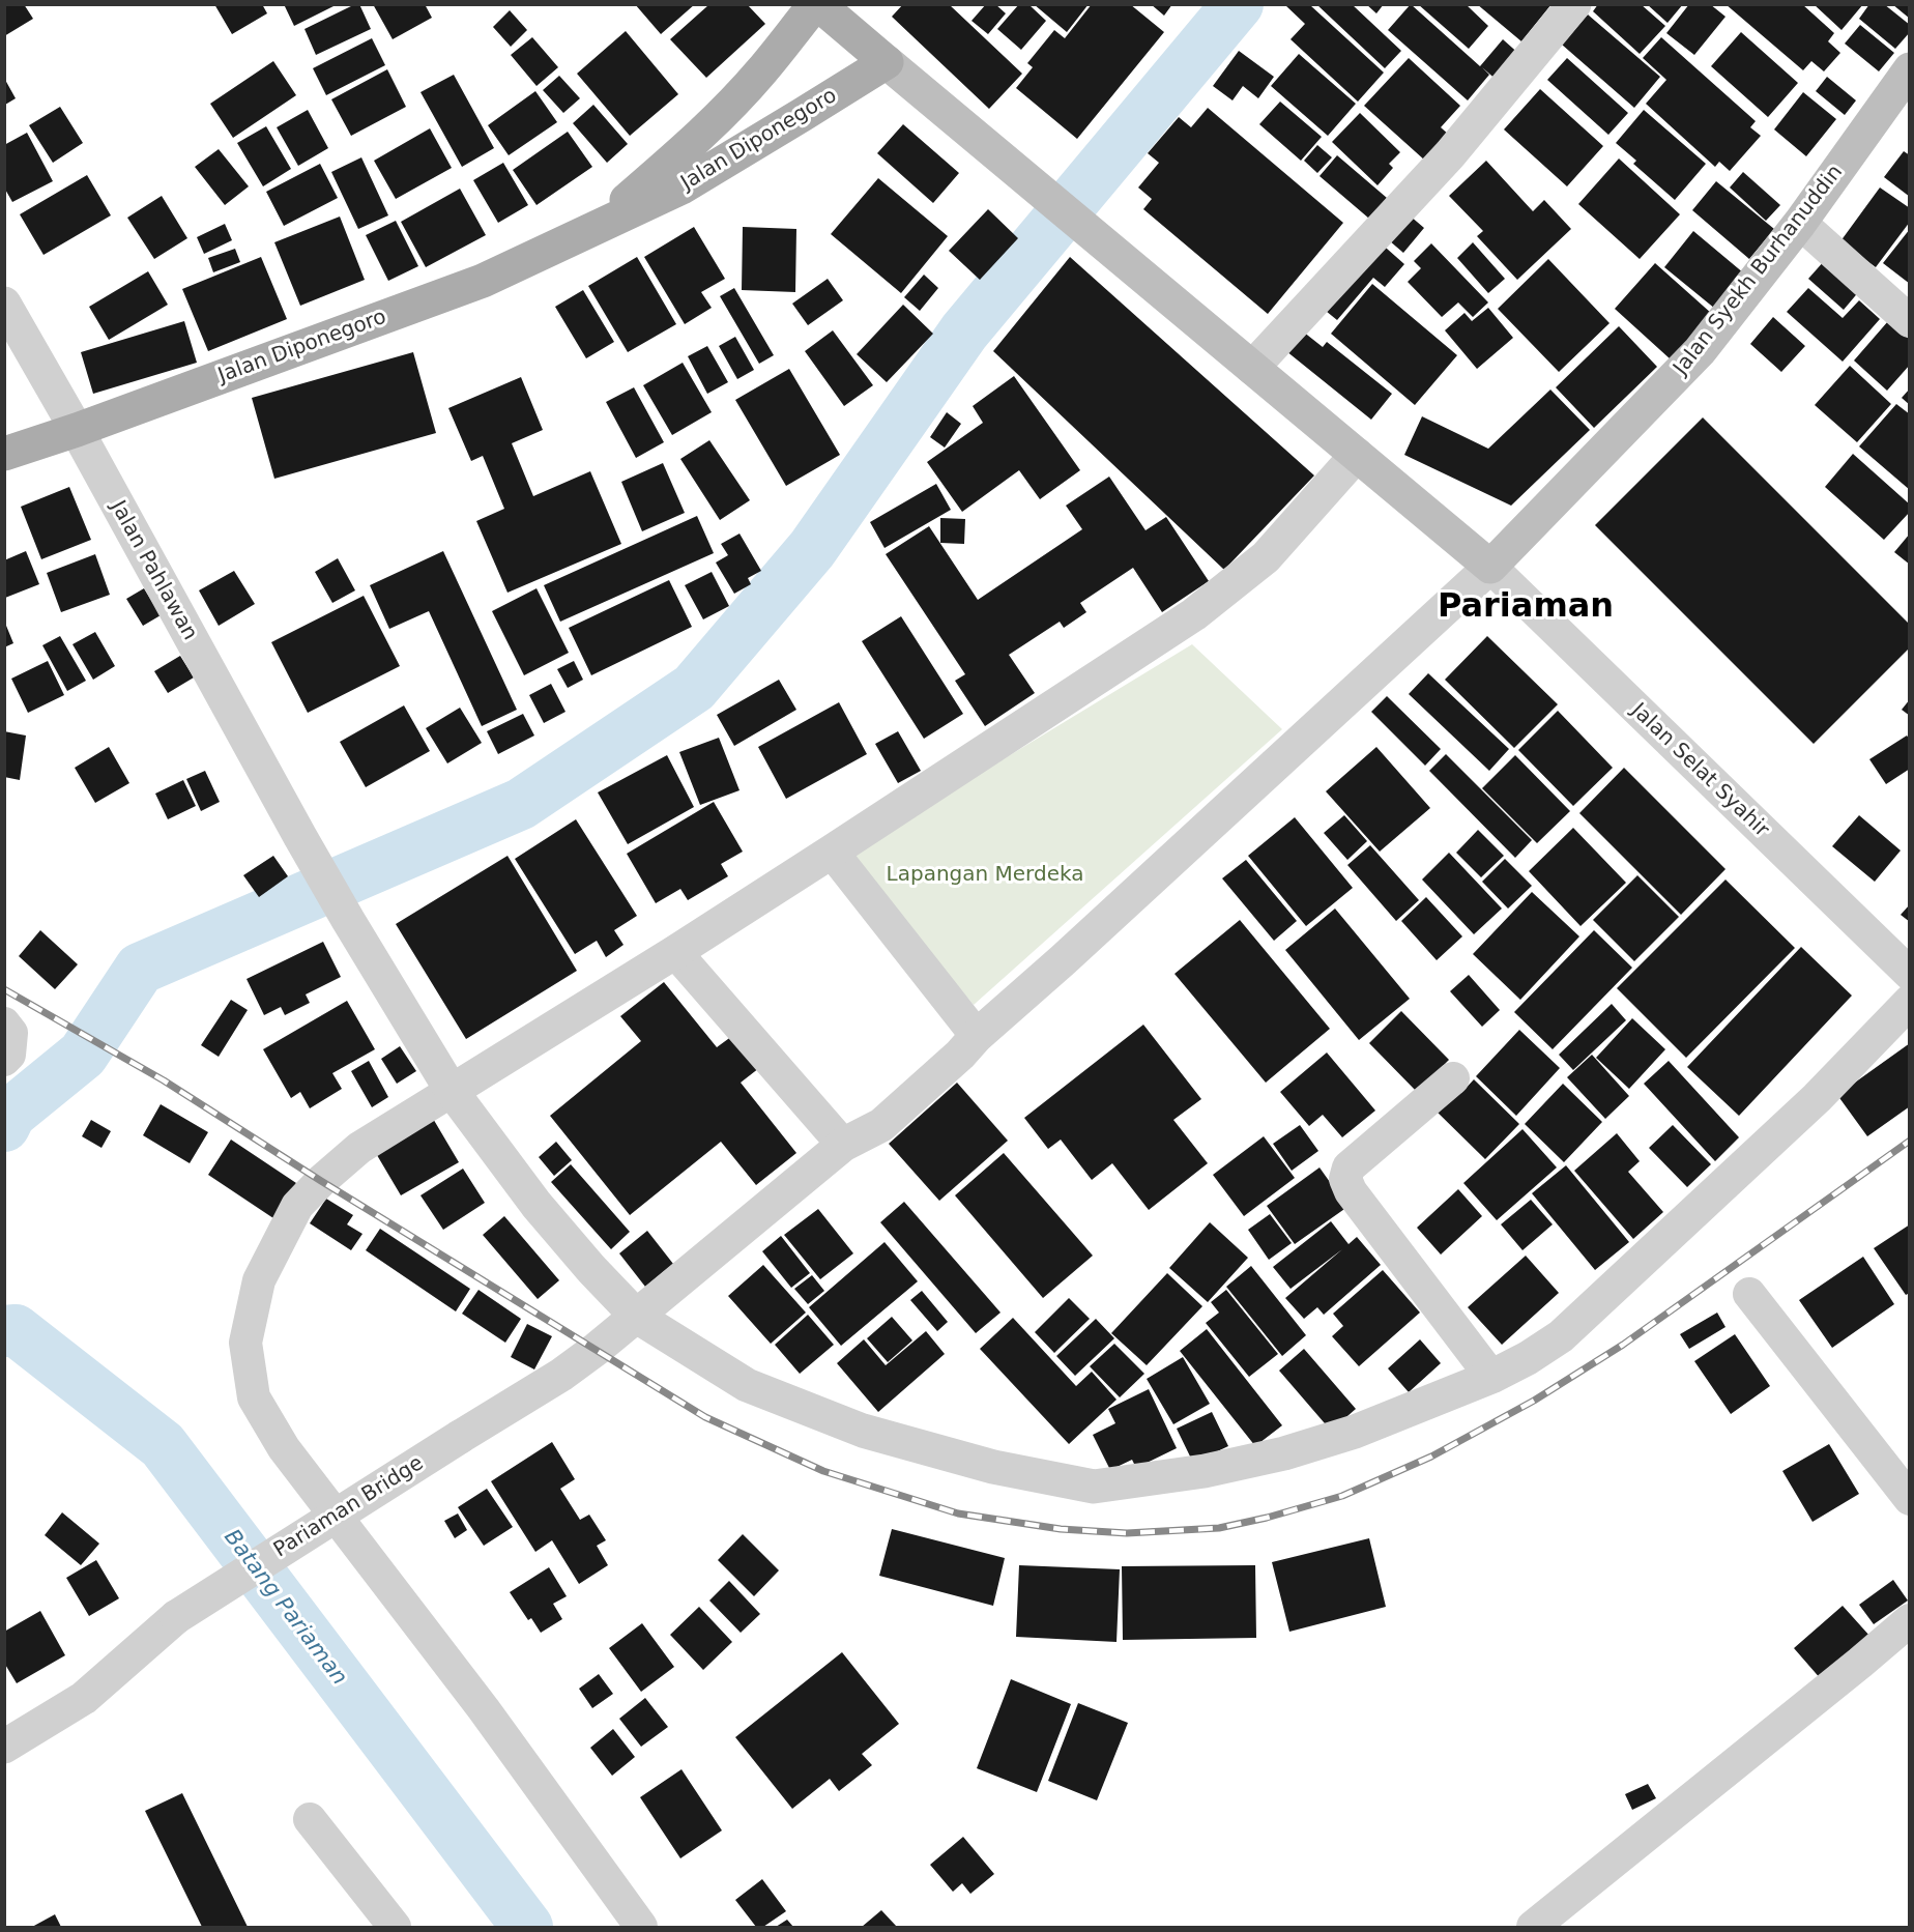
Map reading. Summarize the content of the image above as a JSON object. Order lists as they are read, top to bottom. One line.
{"streets":{"main road":["Jalan Diponegoro","Jalan Syekh Burhanuddin"],"street":["Jalan Pahlawan","Jalan Selat Syahir","Pariaman Bridge"]},"crossings":[["Jalan Diponegoro","Jalan Pahlawan"],["Jalan Syekh Burhanuddin","Jalan Selat Syahir"],["Jalan Syekh Burhanuddin","Pariaman Bridge"],["Jalan Pahlawan","Pariaman Bridge"],["Jalan Selat Syahir","Pariaman Bridge"]],"districts":["Pariaman"],"water":["Batang Pariaman"],"parks":["Lapangan Merdeka"]}
